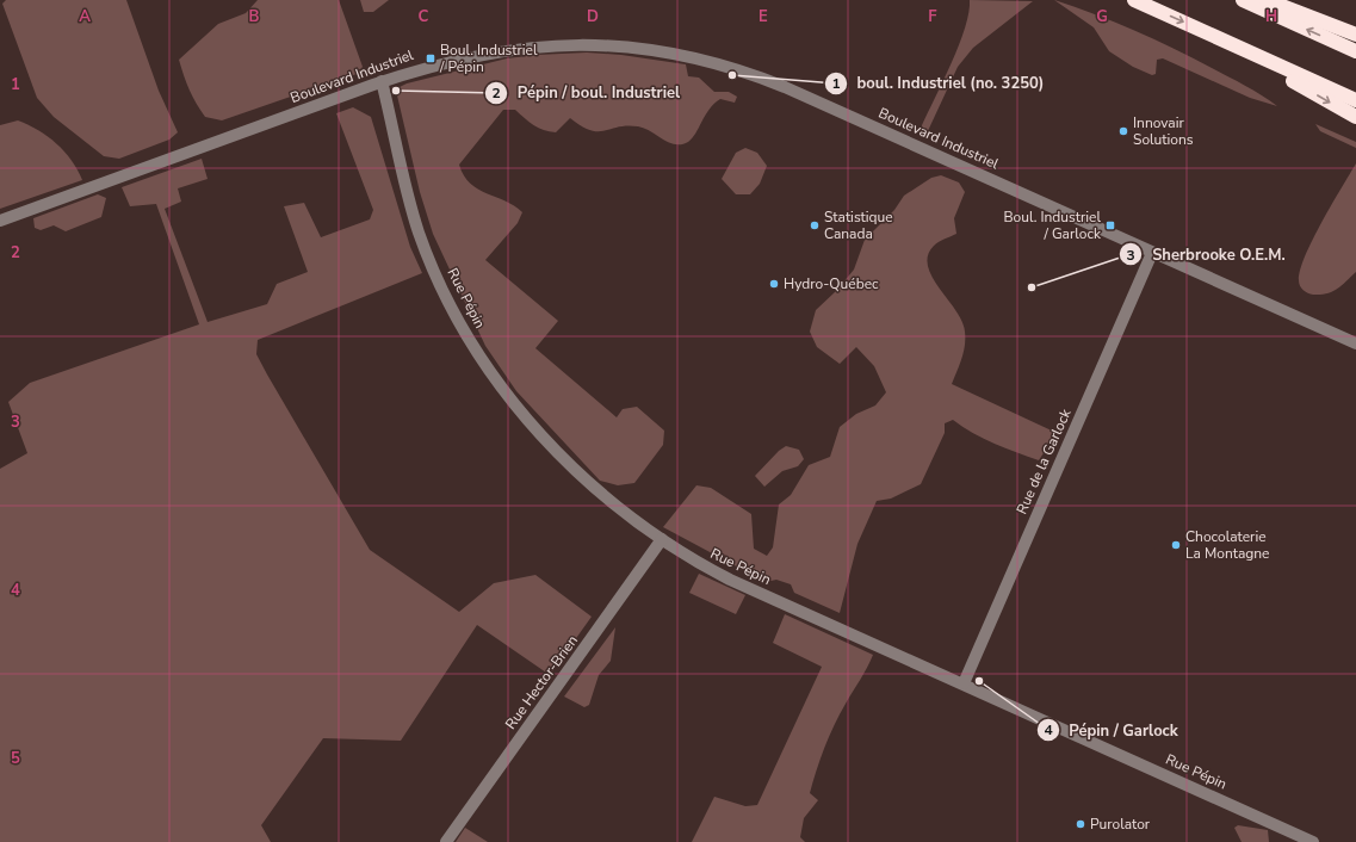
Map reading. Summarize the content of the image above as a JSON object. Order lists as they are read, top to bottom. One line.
{"streets":{"street":["Boulevard Industriel","Rue Pépin","Rue de la Garlock","Rue Hector-Brien"]},"crossings":[["Boulevard Industriel","Rue Pépin"],["Boulevard Industriel","Rue de la Garlock"],["Rue Pépin","Rue de la Garlock"],["Rue Pépin","Rue Hector-Brien"]],"places":{"transit":["Boul. Industriel / Pépin","Boul. Industriel / Garlock"],"other":["boul. Industriel (no. 3250)","Pépin / boul. Industriel","Innovair Solutions","Statistique Canada","Hydro-Québec","Sherbrooke O.E.M.","Chocolaterie La Montagne","Pépin / Garlock","Purolator"]},"grid":{"columns":["A","B","C","D","E","F","G","H"],"rows":["1","2","3","4","5"]}}
